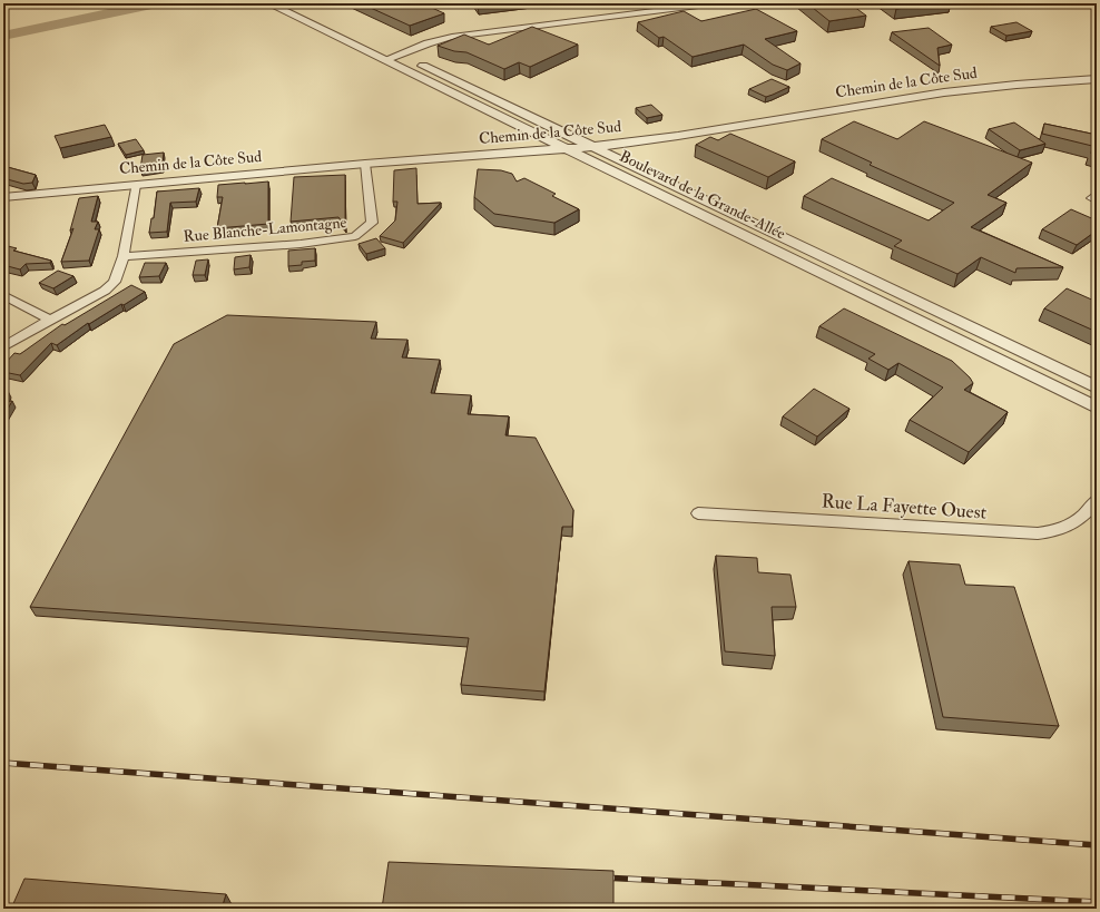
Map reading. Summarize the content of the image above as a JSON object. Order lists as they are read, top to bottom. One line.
{"streets":{"street":["Chemin de la Côte Sud","Boulevard de la Grande-Allée","Rue Blanche-Lamontagne","Rue La Fayette Ouest"]},"crossings":[["Chemin de la Côte Sud","Boulevard de la Grande-Allée"],["Chemin de la Côte Sud","Rue Blanche-Lamontagne"]]}
